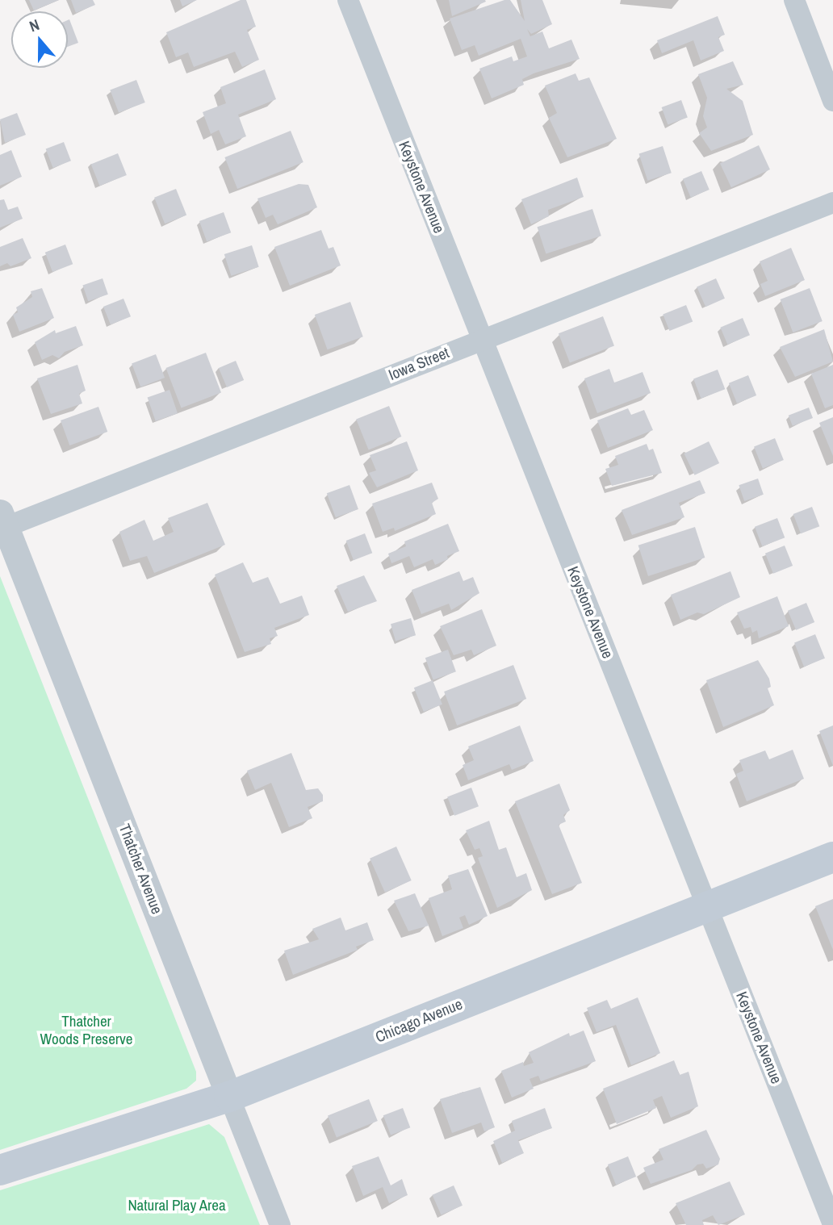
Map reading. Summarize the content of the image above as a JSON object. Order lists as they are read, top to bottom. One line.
{"streets":{"main road":["Chicago Avenue"],"street":["Keystone Avenue","Iowa Street","Thatcher Avenue"]},"crossings":[["Keystone Avenue","Iowa Street"],["Keystone Avenue","Chicago Avenue"],["Iowa Street","Thatcher Avenue"],["Thatcher Avenue","Chicago Avenue"]],"parks":["Thatcher Woods Preserve","Natural Play Area"],"north":"top"}
